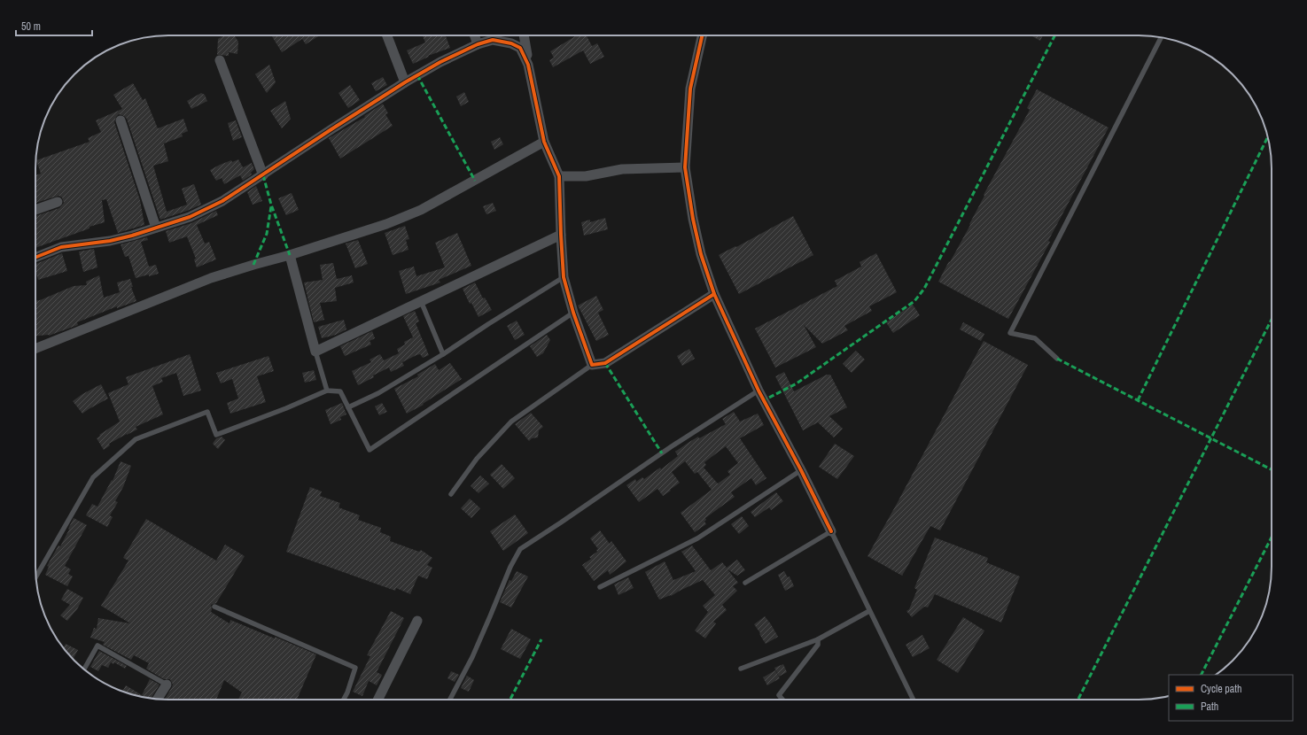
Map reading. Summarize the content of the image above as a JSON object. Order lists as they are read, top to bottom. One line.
{"legend":["Cycle path","Path"],"scale_bar":"50 m"}
